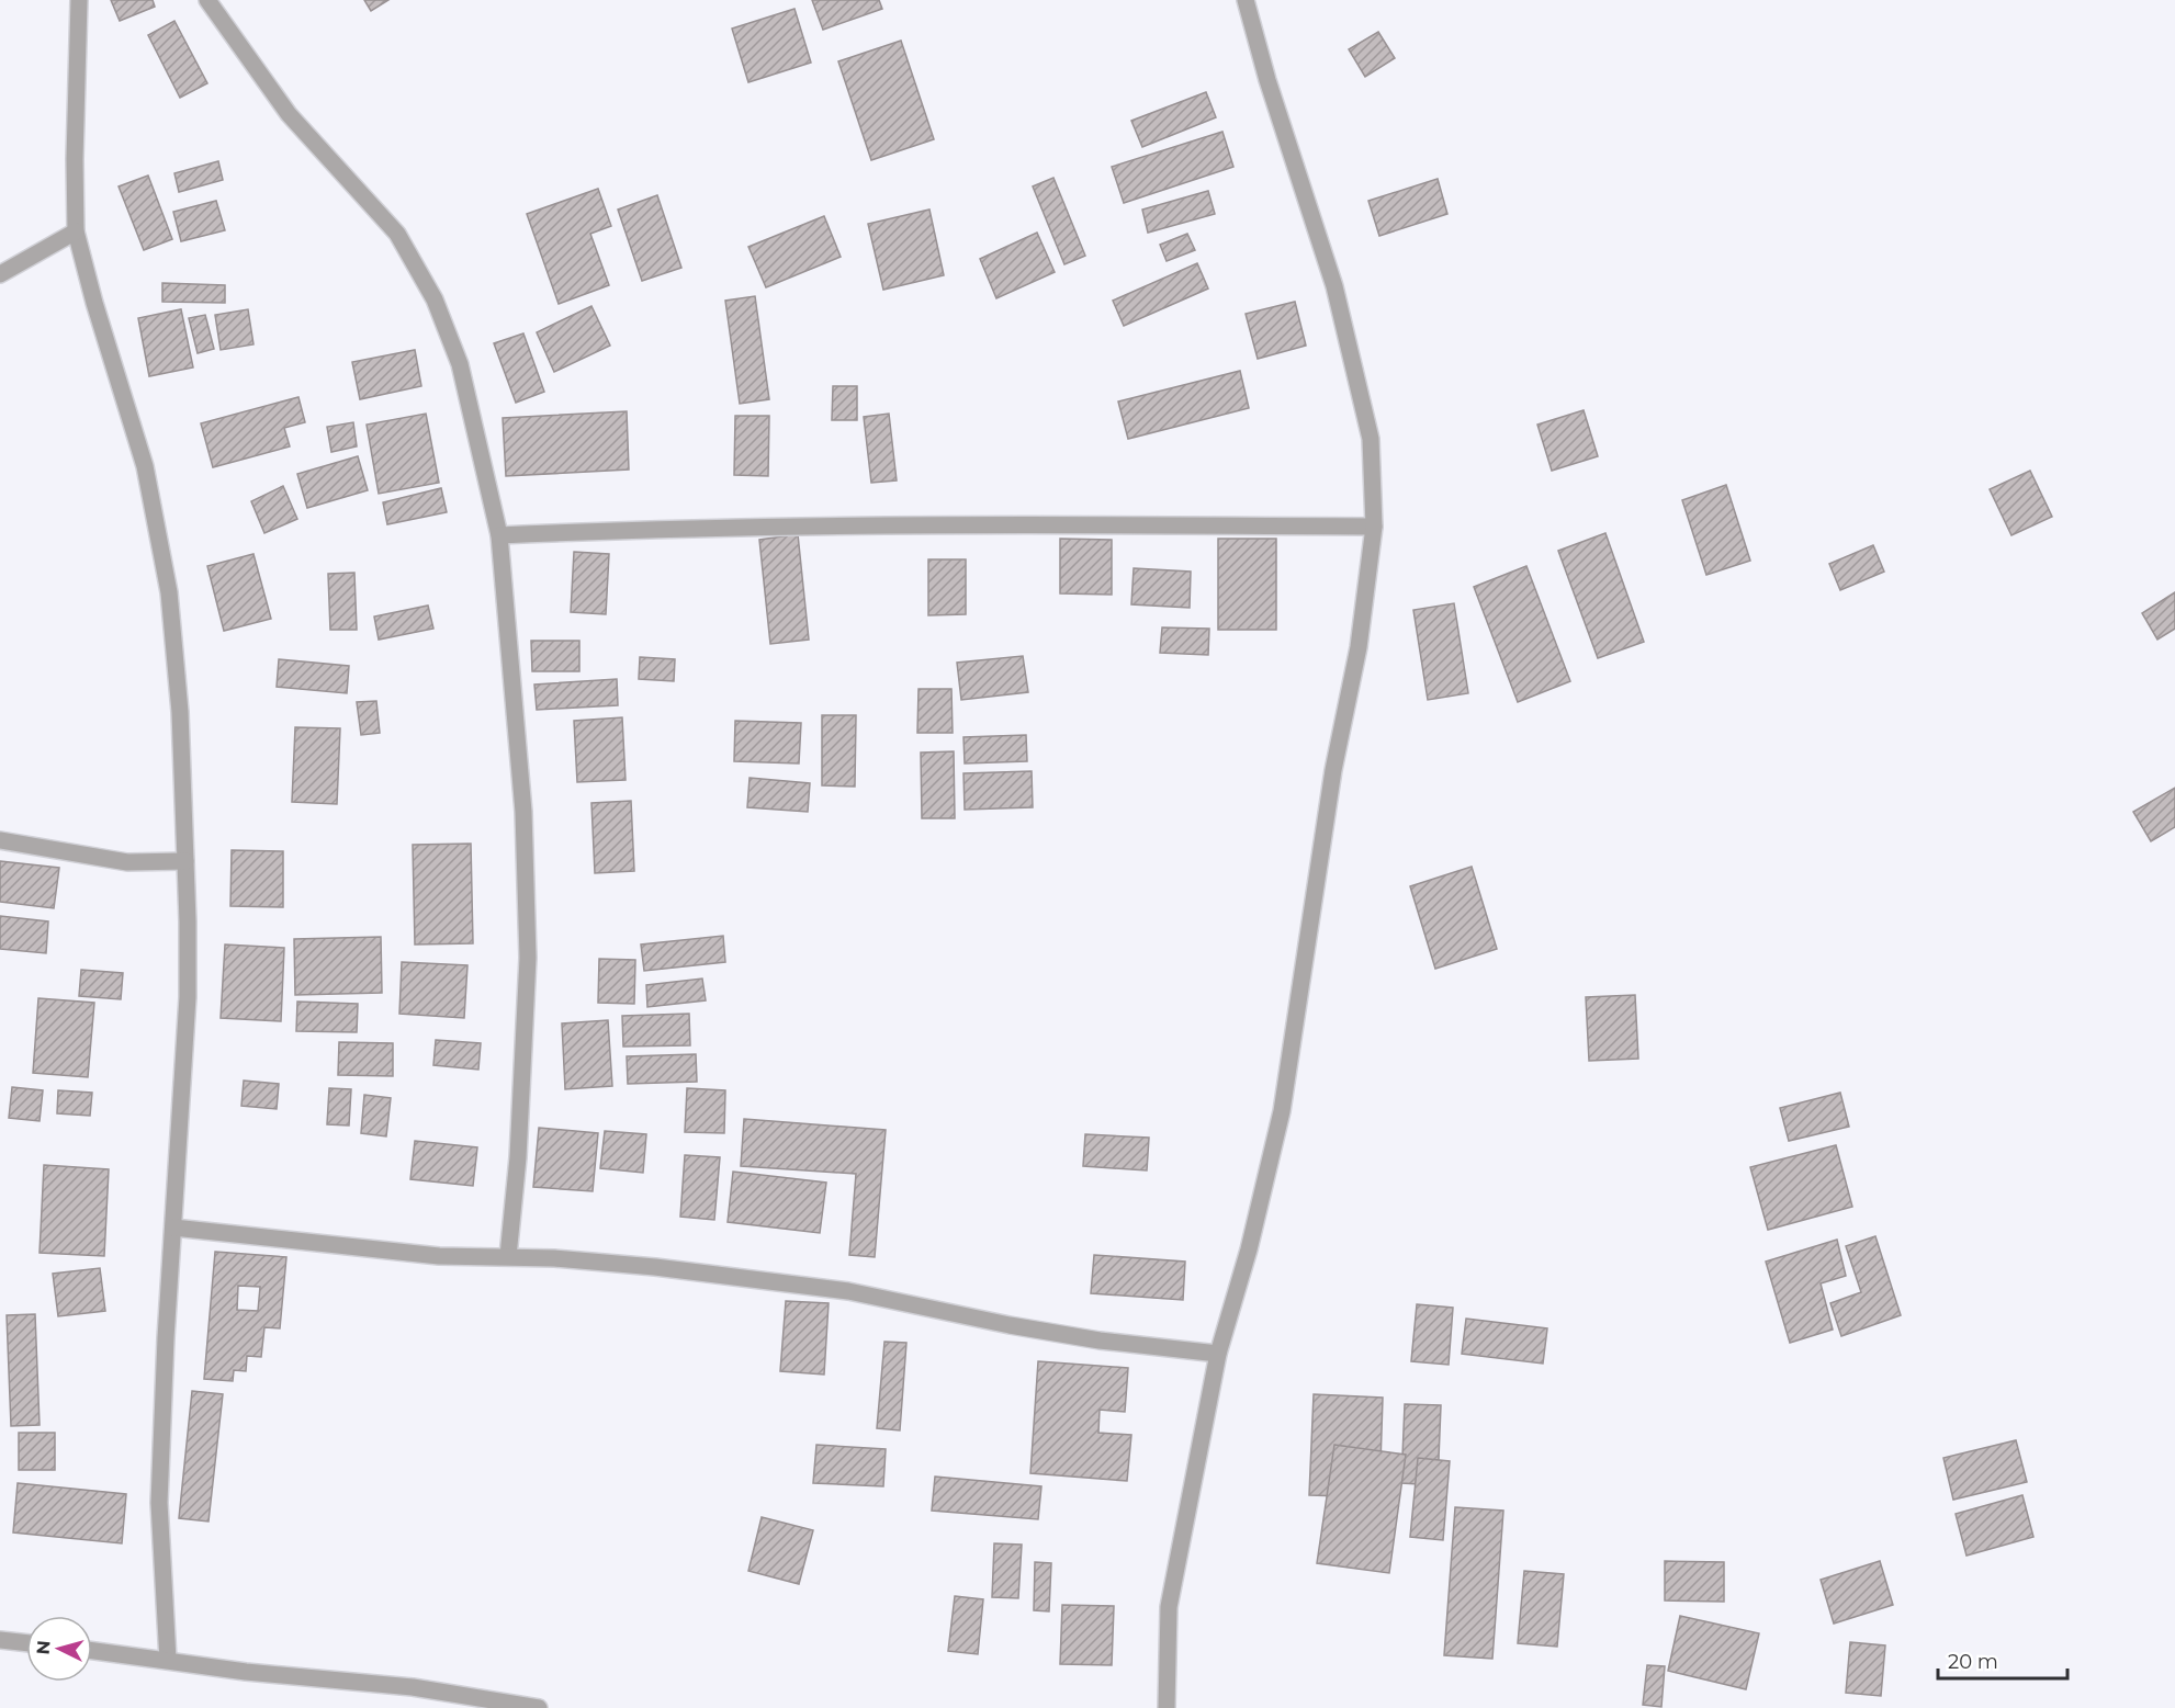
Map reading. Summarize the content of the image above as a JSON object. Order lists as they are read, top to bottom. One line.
{"scale_bar":"20 m","north":"left"}
